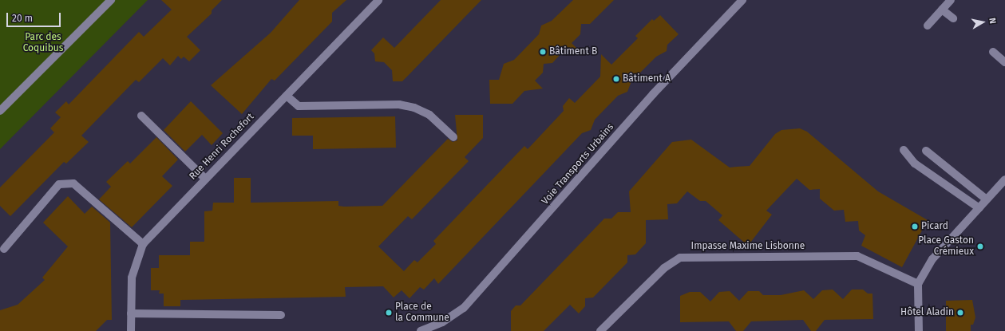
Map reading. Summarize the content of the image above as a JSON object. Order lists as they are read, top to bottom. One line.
{"streets":{"street":["Rue Henri Rochefort","Voie Transports Urbains","Impasse Maxime Lisbonne"]},"parks":["Parc des Coquibus"],"places":["Bâtiment B","Bâtiment A","Picard","Place Gaston Crémieux","Place de la Commune","Hôtel Aladin"],"scale_bar":"20 m","north":"right"}
